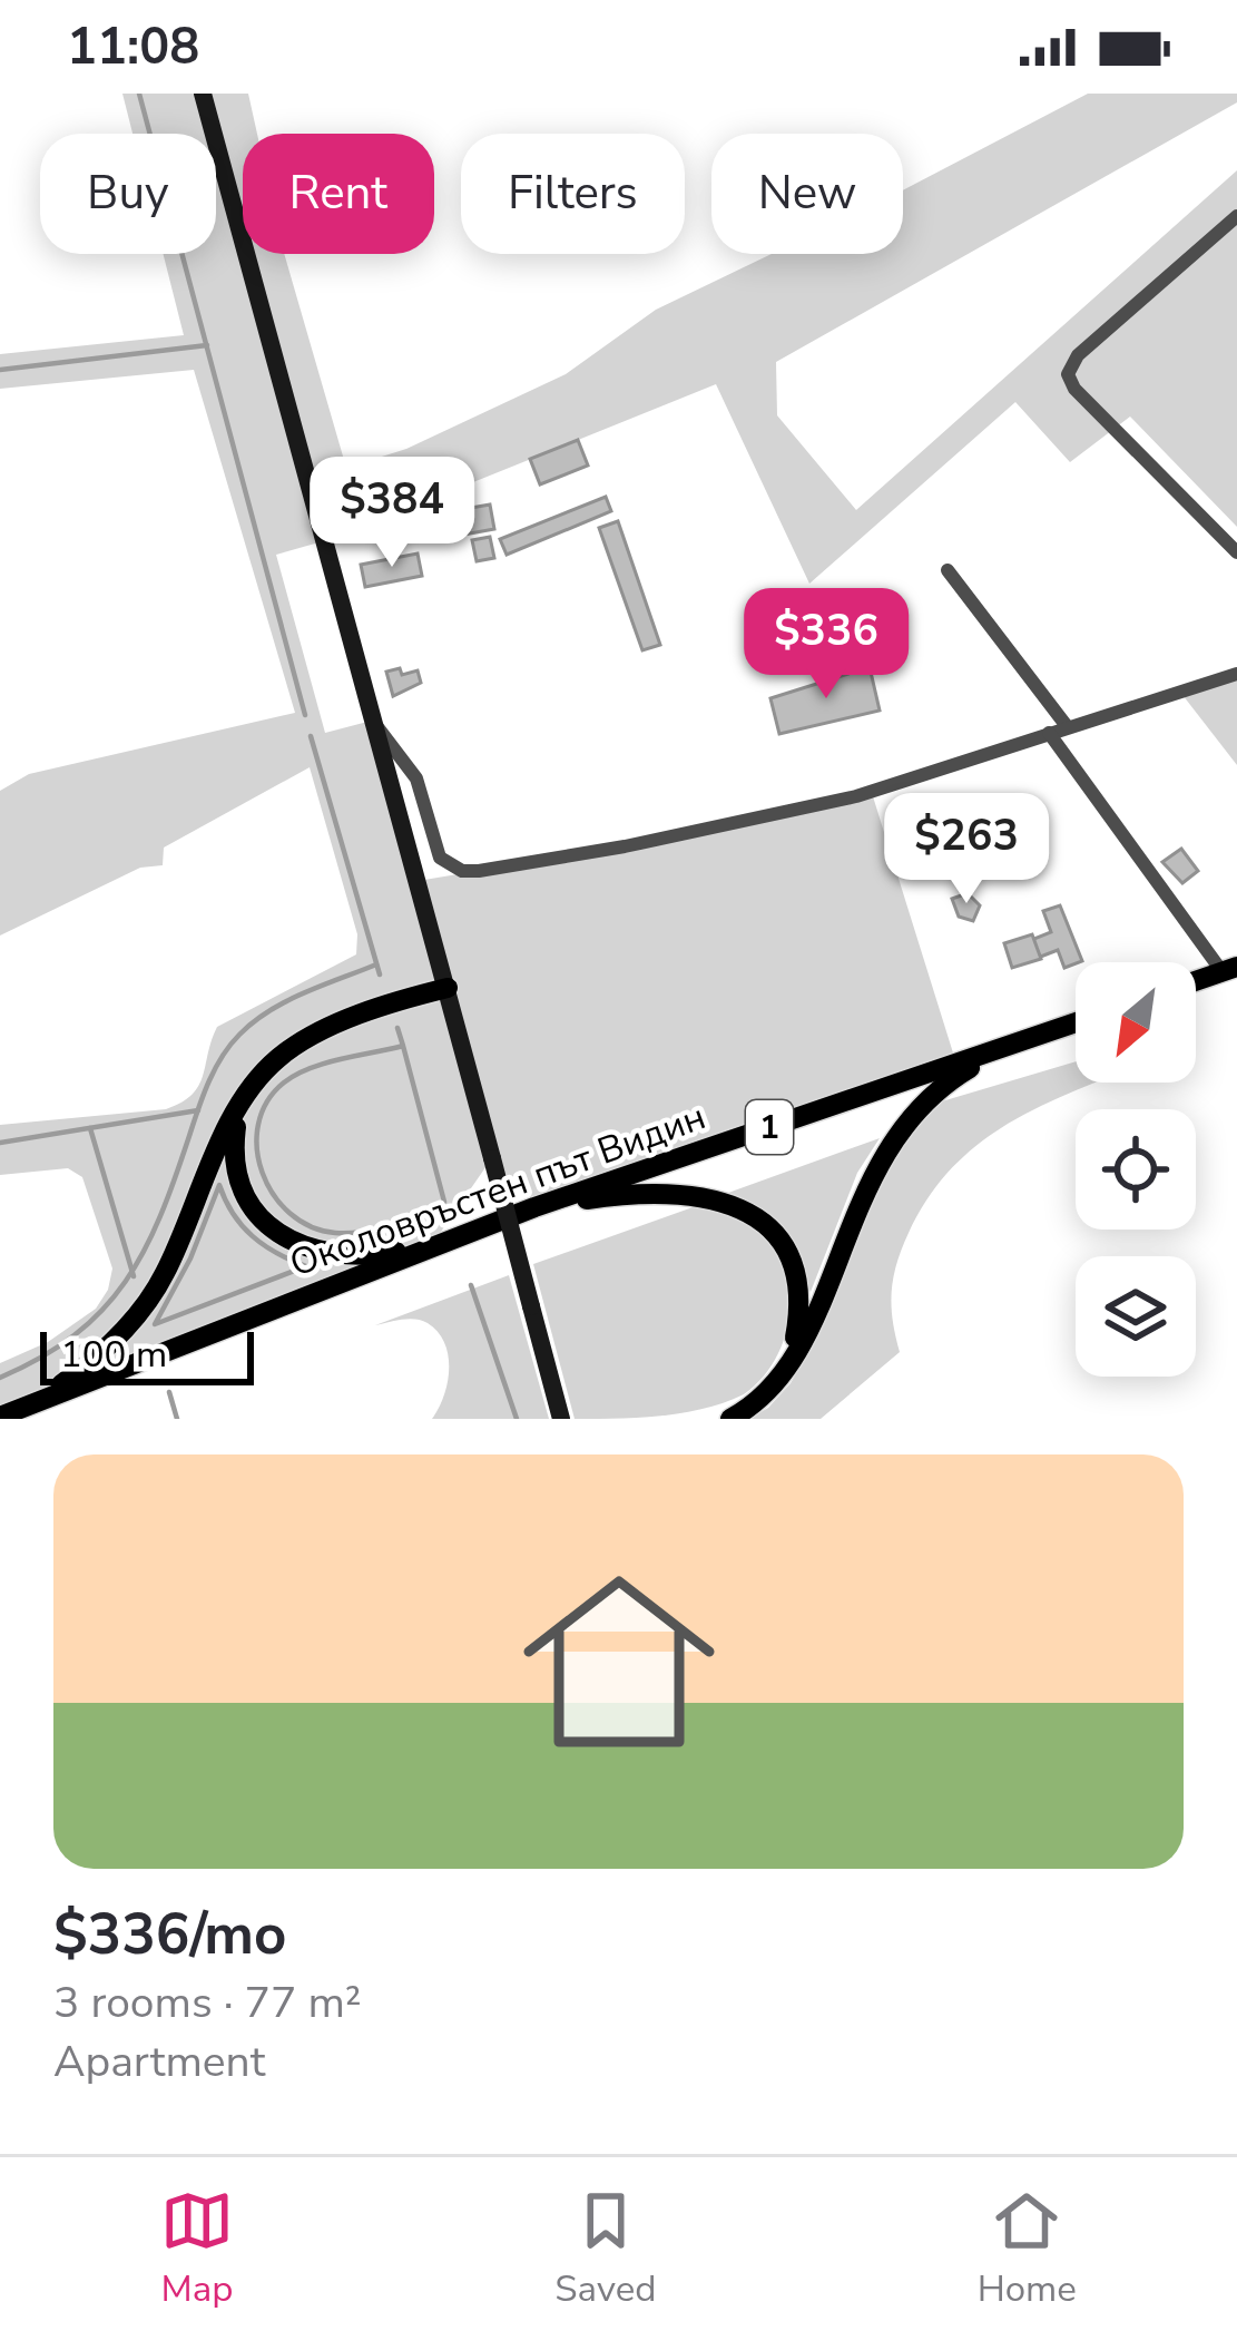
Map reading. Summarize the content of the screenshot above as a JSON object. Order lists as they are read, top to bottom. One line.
{"streets":{"main road":["1","Околовръстен път Видин"]},"scale_bar":"100 m","north":"bottom left","page":{"status":"11:08","chip":["Buy","Rent","Filters","New"],"price":["$384","$336","$263"],"scale":"100 m","list":[{"name":"$336/mo","note":"3 rooms · 77 m² · Apartment"}],"tabs":["Map","Saved","Home"]}}
